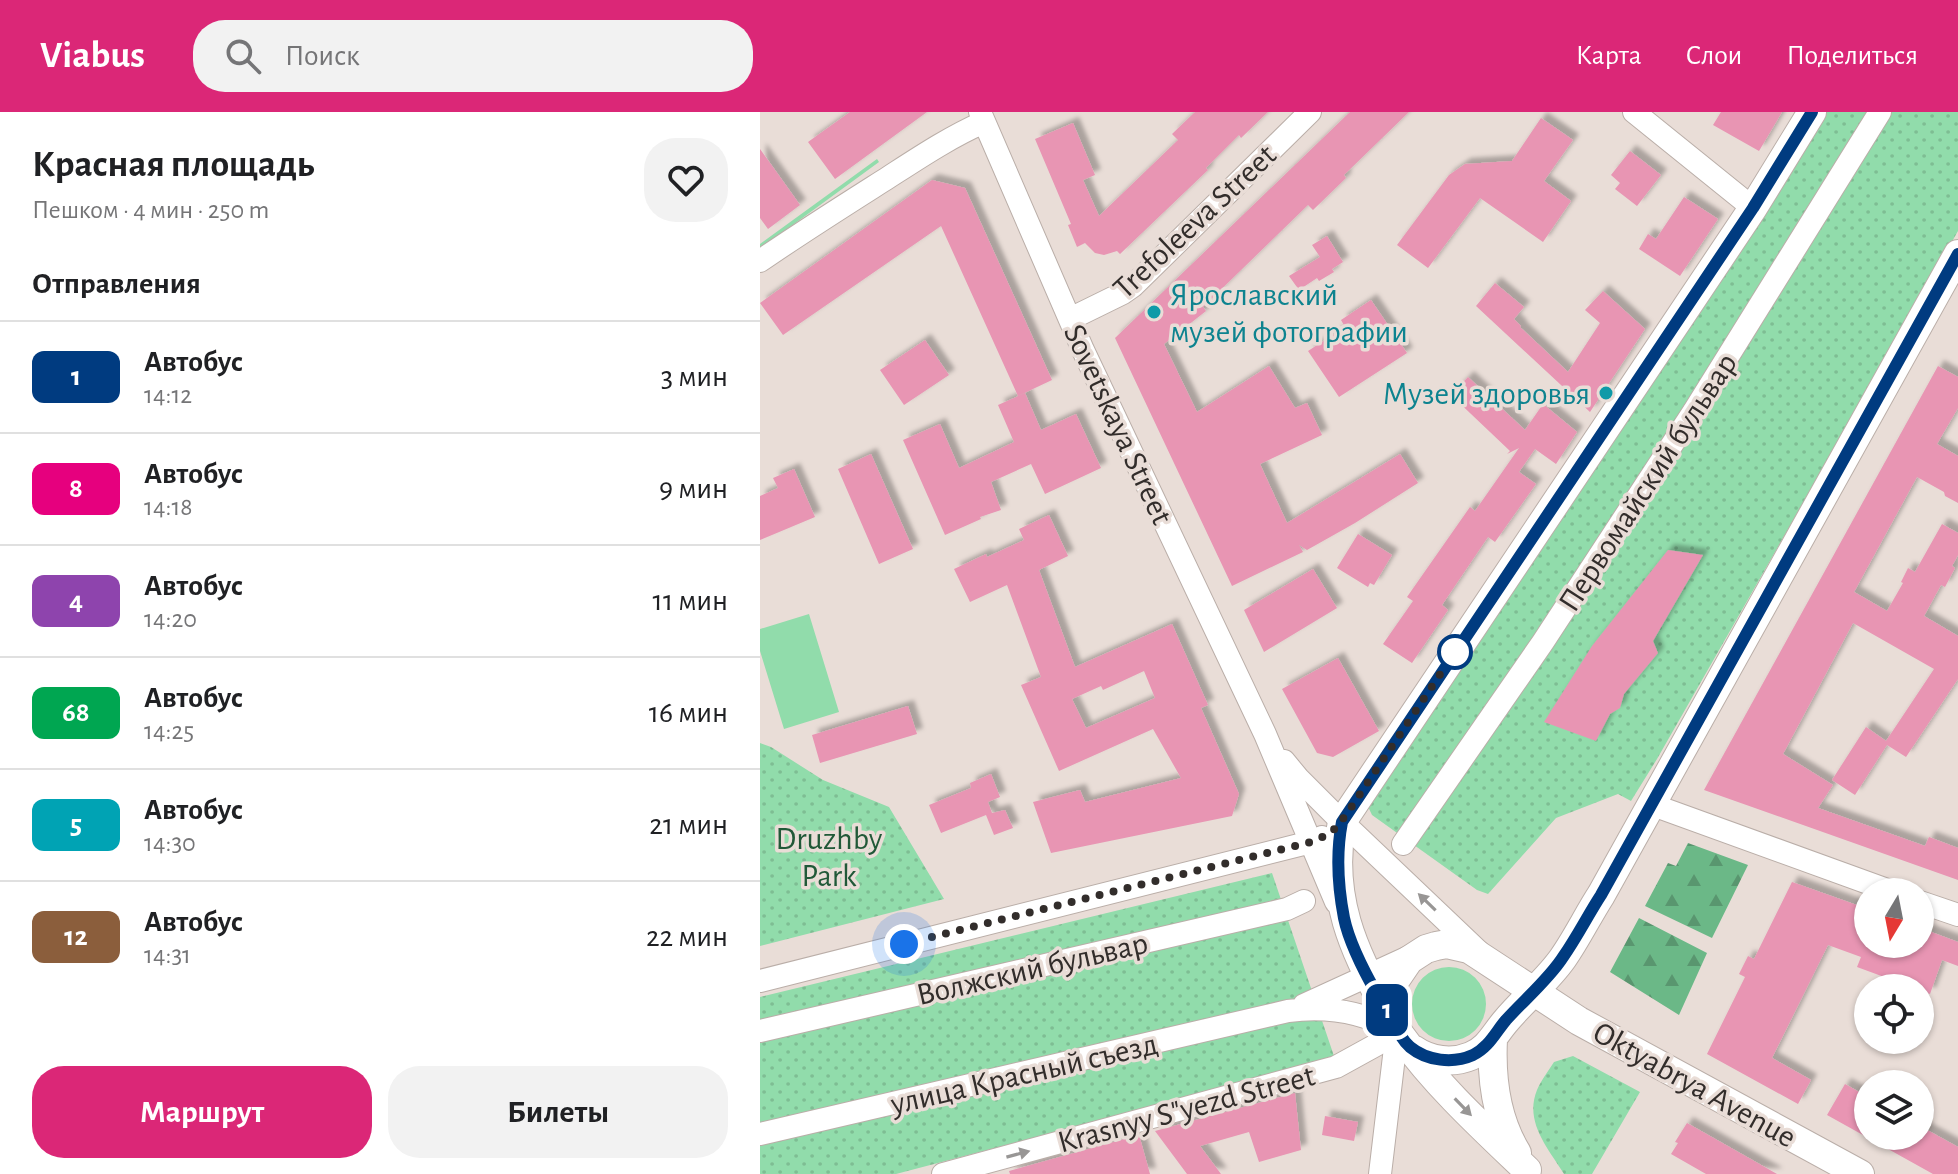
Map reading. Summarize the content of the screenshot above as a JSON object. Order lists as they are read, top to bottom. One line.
{"streets":{"main road":["Oktyabrya Avenue"],"street":["Trefoleeva Street","Sovetskaya Street","Первомайский бульвар","Волжский бульвар","улица Красный съезд","Krasnyy S\"yezd Street"]},"crossings":[["Trefoleeva Street","Sovetskaya Street"],["Sovetskaya Street","Oktyabrya Avenue"],["Sovetskaya Street","Krasnyy S\"yezd Street"],["Oktyabrya Avenue","Krasnyy S\"yezd Street"]],"one_way":["Krasnyy S\"yezd Street"],"parks":["Druzhby Park"],"places":["Ярославский музей фотографии","Музей здоровья"],"lines":["bus line 1"],"north":"bottom","page":{"header":"Viabus","search":"Поиск","nav":["Карта","Слои","Поделиться"],"heading":[["Красная площадь","Пешком · 4 мин · 250 m"],"Отправления"],"on_map":"1","list":[{"mark":"1","name":"Автобус","note":"14:12","value":"3 мин"},{"mark":"8","name":"Автобус","note":"14:18","value":"9 мин"},{"mark":"4","name":"Автобус","note":"14:20","value":"11 мин"},{"mark":"68","name":"Автобус","note":"14:25","value":"16 мин"},{"mark":"5","name":"Автобус","note":"14:30","value":"21 мин"},{"mark":"12","name":"Автобус","note":"14:31","value":"22 мин"}],"buttons":["Маршрут","Билеты"]}}
